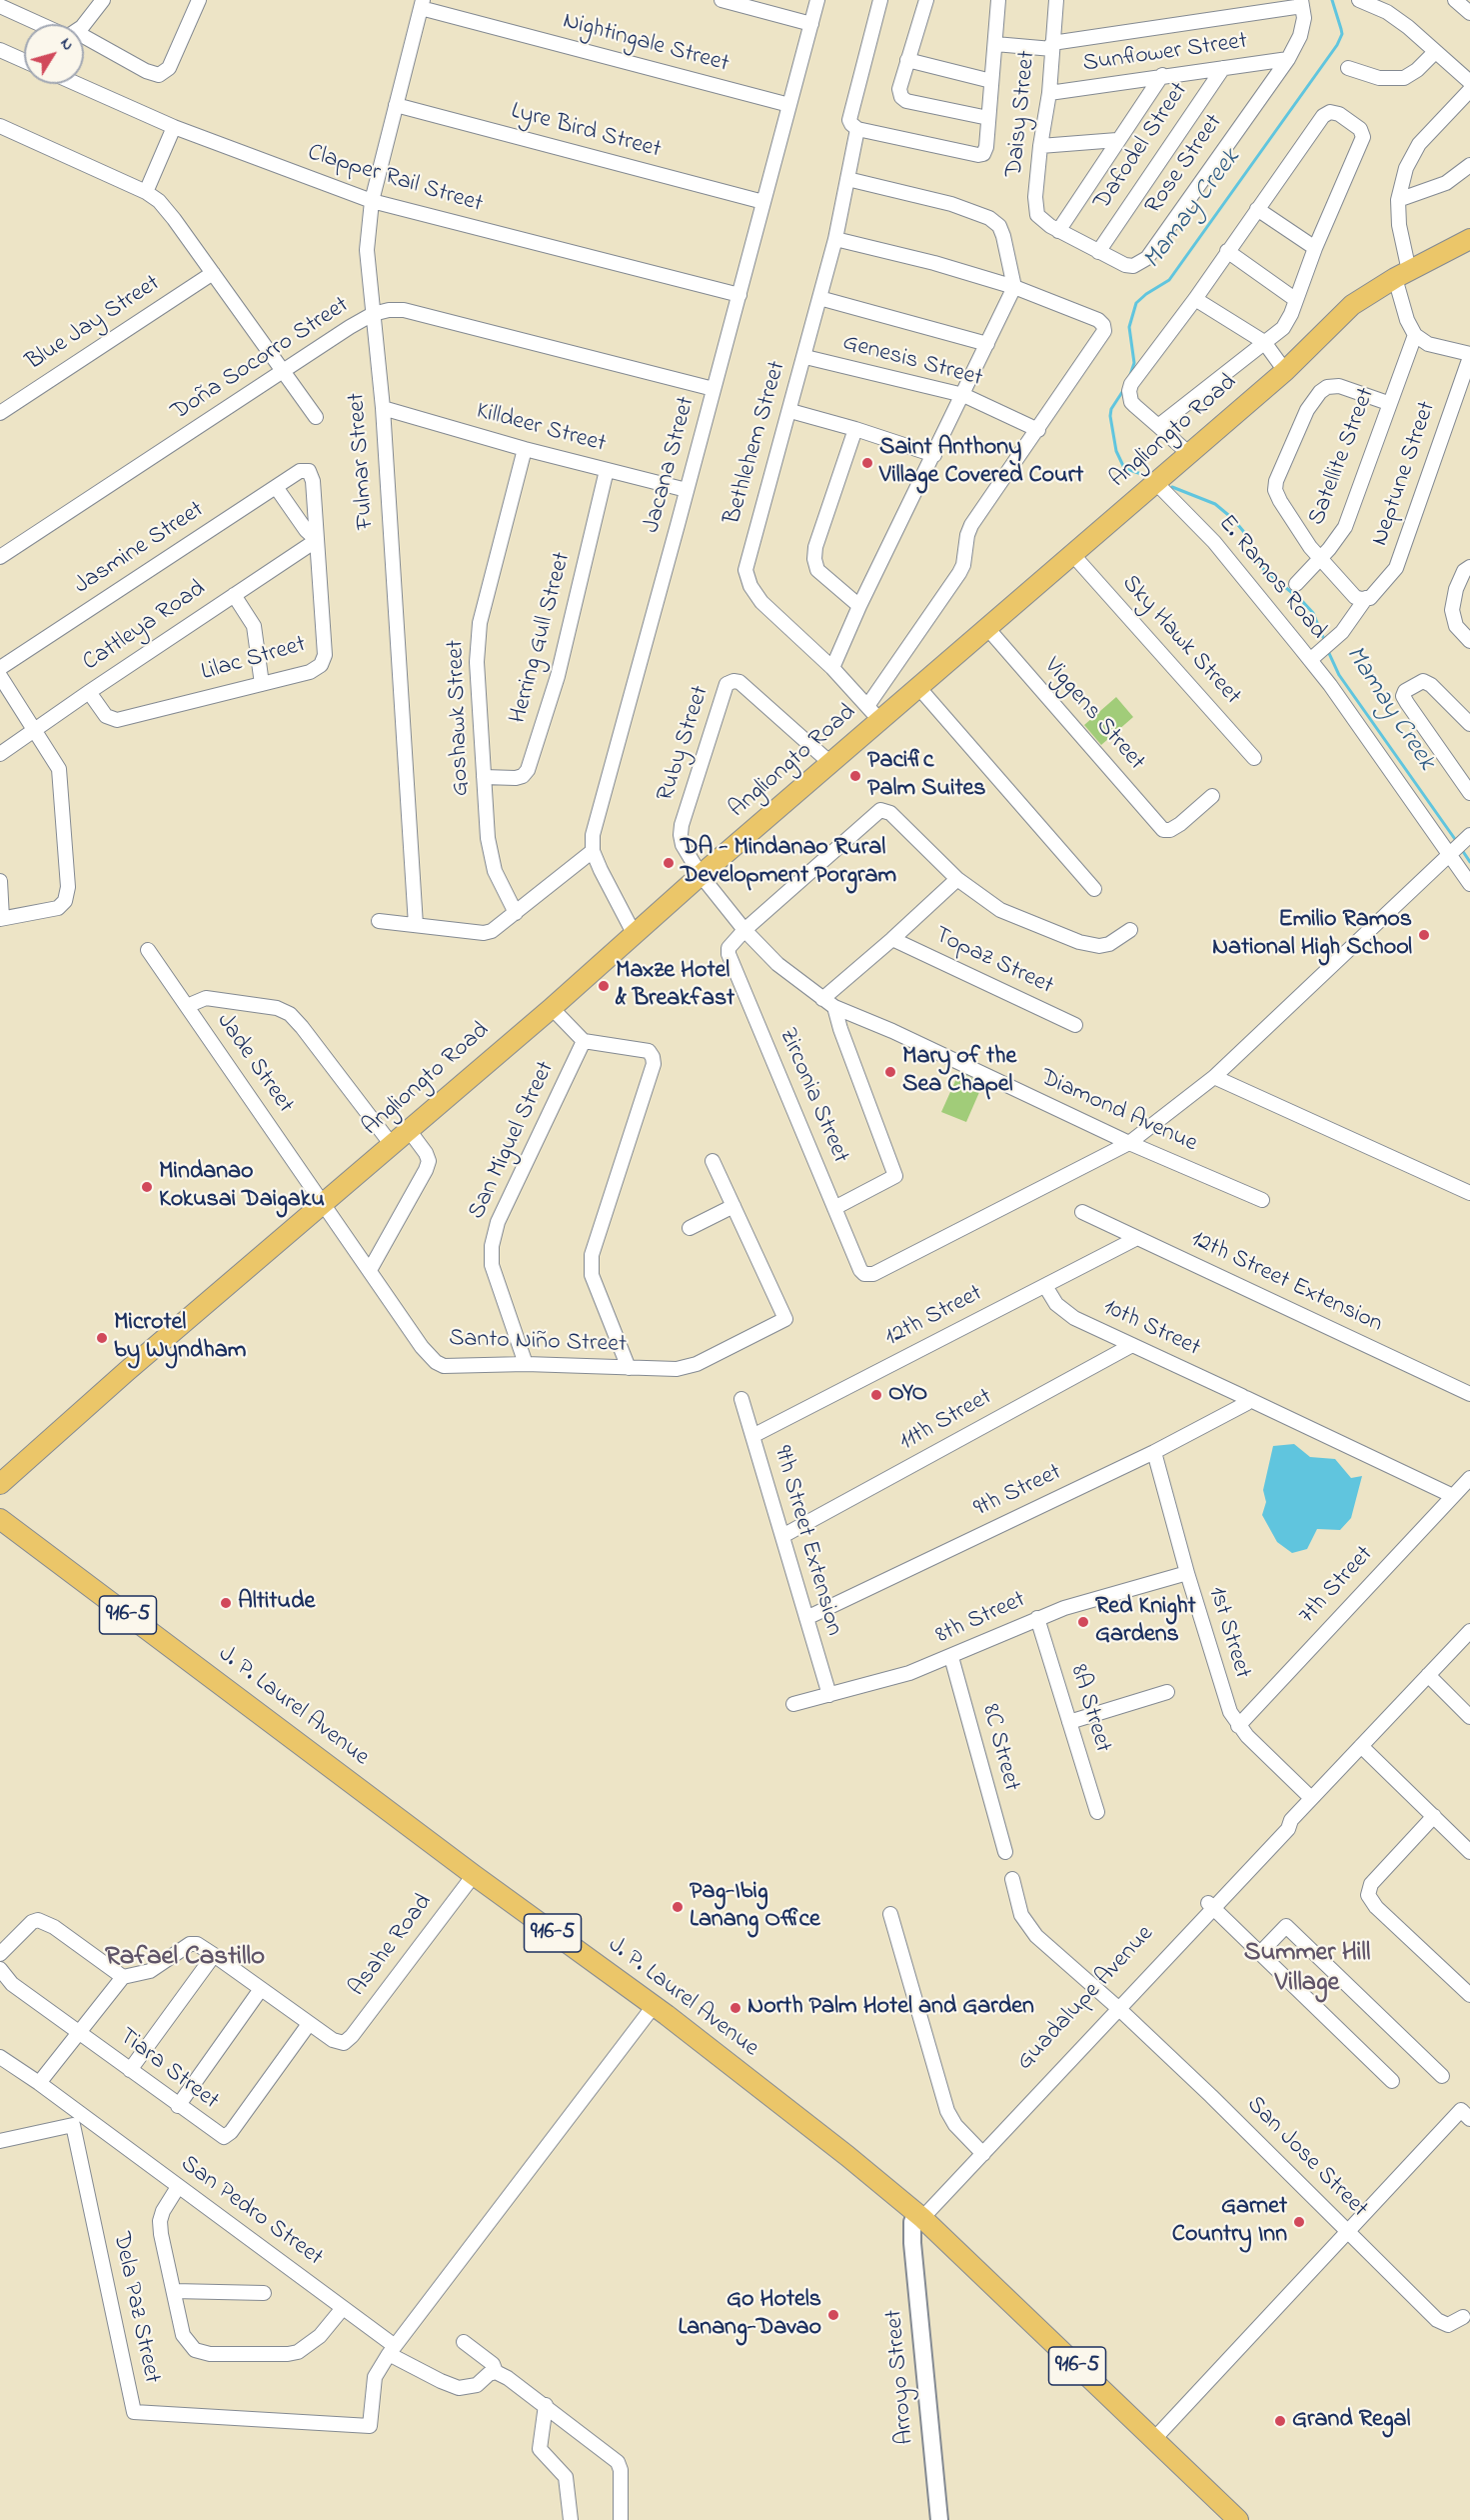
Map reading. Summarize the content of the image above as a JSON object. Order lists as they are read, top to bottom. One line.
{"streets":{"main road":["Angliongto Road","916-5","J. P. Laurel Avenue"],"street":["Nightingale Street","Sunflower Street","Daisy Street","Lyre Bird Street","Dafodel Street","Rose Street","Clapper Rail Street","Blue Jay Street","Doña Socorro Street","Genesis Street","Killdeer Street","Bethlehem Street","Satellite Street","Fulmar Street","Jacana Street","Neptune Street","Jasmine Street","E. Ramos Road","Cattleya Road","Herring Gull Street","Sky Hawk Street","Lilac Street","Viggens Street","Goshawk Street","Ruby Street","Topaz Street","Jade Street","Zirconia Street","Diamond Avenue","San Miguel Street","12th Street Extension","12th Street","10th Street","Santo Niño Street","11th Street","9th Street","9th Street Extension","7th Street","8th Street","1st Street","8A Street","8C Street","Asahe Road","Guadalupe Avenue","Tiara Street","San Jose Street","San Pedro Street","Dela Paz Street","Arroyo Street"]},"crossings":[["Nightingale Street","Fulmar Street"],["Nightingale Street","Jacana Street"],["Sunflower Street","Daisy Street"],["Sunflower Street","Dafodel Street"],["Sunflower Street","Rose Street"],["Daisy Street","Rose Street"],["Lyre Bird Street","Fulmar Street"],["Lyre Bird Street","Jacana Street"],["Dafodel Street","Rose Street"],["Clapper Rail Street","Fulmar Street"],["Clapper Rail Street","Jacana Street"],["Doña Socorro Street","Fulmar Street"],["Doña Socorro Street","Jacana Street"],["Genesis Street","Bethlehem Street"],["Killdeer Street","Fulmar Street"],["Killdeer Street","Jacana Street"],["Killdeer Street","Herring Gull Street"],["Killdeer Street","Goshawk Street"],["Angliongto Road","Bethlehem Street"],["Angliongto Road","E. Ramos Road"],["Angliongto Road","Sky Hawk Street"],["Angliongto Road","Viggens Street"],["Angliongto Road","Ruby Street"],["Angliongto Road","Jade Street"],["Angliongto Road","Diamond Avenue"],["Angliongto Road","Santo Niño Street"],["Neptune Street","E. Ramos Road"],["Jasmine Street","Lilac Street"],["Cattleya Road","Lilac Street"],["Herring Gull Street","Goshawk Street"],["Ruby Street","Diamond Avenue"],["Jade Street","Santo Niño Street"],["Zirconia Street","Diamond Avenue"],["San Miguel Street","Santo Niño Street"],["12th Street Extension","12th Street"],["12th Street","10th Street"],["12th Street","9th Street Extension"],["10th Street","11th Street"],["10th Street","9th Street"],["10th Street","7th Street"],["11th Street","9th Street Extension"],["9th Street","9th Street Extension"],["9th Street","1st Street"],["9th Street Extension","8th Street"],["7th Street","1st Street"],["8th Street","1st Street"],["8th Street","8A Street"],["8th Street","8C Street"],["1st Street","Guadalupe Avenue"],["J. P. Laurel Avenue","Asahe Road"],["J. P. Laurel Avenue","Guadalupe Avenue"],["J. P. Laurel Avenue","Arroyo Street"],["Asahe Road","Tiara Street"],["Guadalupe Avenue","San Jose Street"],["Guadalupe Avenue","Arroyo Street"],["San Pedro Street","Dela Paz Street"]],"districts":["Summer Hill Village","Rafael Castillo"],"water":["Mamay Creek"],"places":["Saint Anthony Village Covered Court","Pacific Palm Suites","DA - Mindanao Rural Development Porgram","Emilio Ramos National High School","Maxze Hotel & Breakfast","Mary of the Sea Chapel","Mindanao Kokusai Daigaku","Microtel by Wyndham","OYO","Altitude","Red Knight Gardens","Pag-Ibig Lanang Office","North Palm Hotel and Garden","Garnet Country Inn","Go Hotels Lanang-Davao","Grand Regal"],"north":"top right"}
